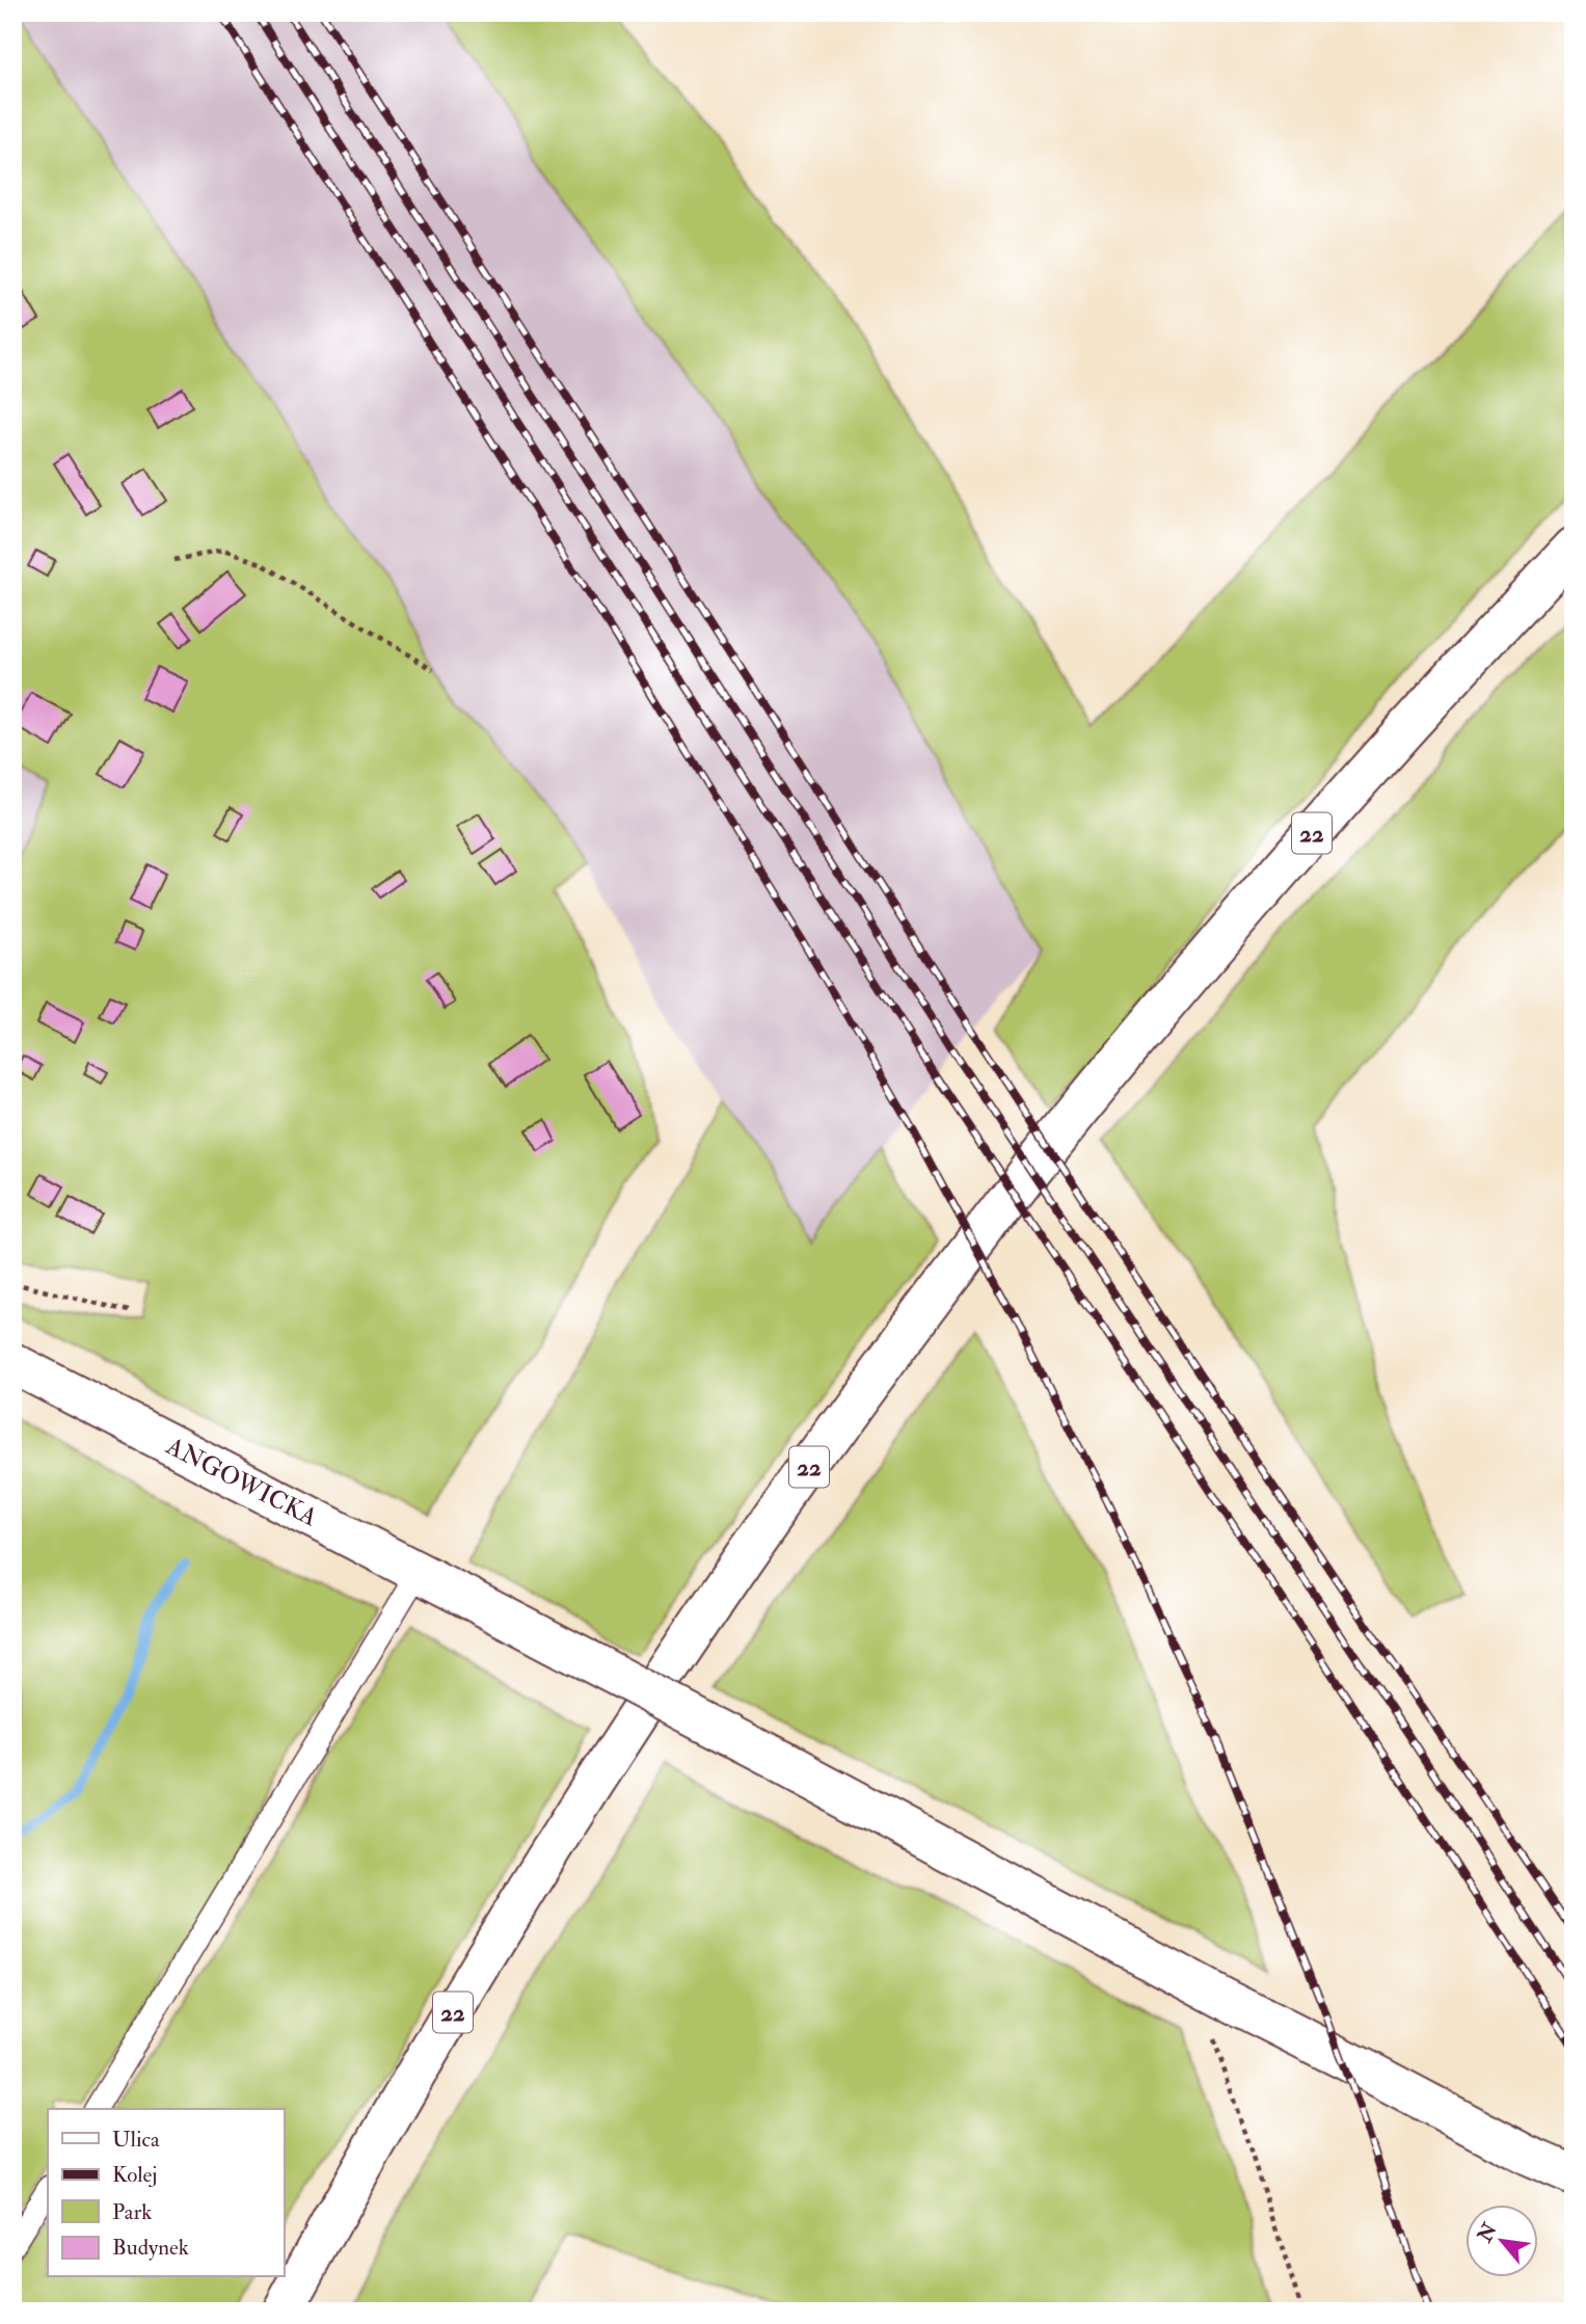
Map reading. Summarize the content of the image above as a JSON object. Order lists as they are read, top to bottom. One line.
{"streets":{"main road":["22","ANGOWICKA"]},"legend":["Ulica","Kolej","Park","Budynek"],"north":"top left"}
